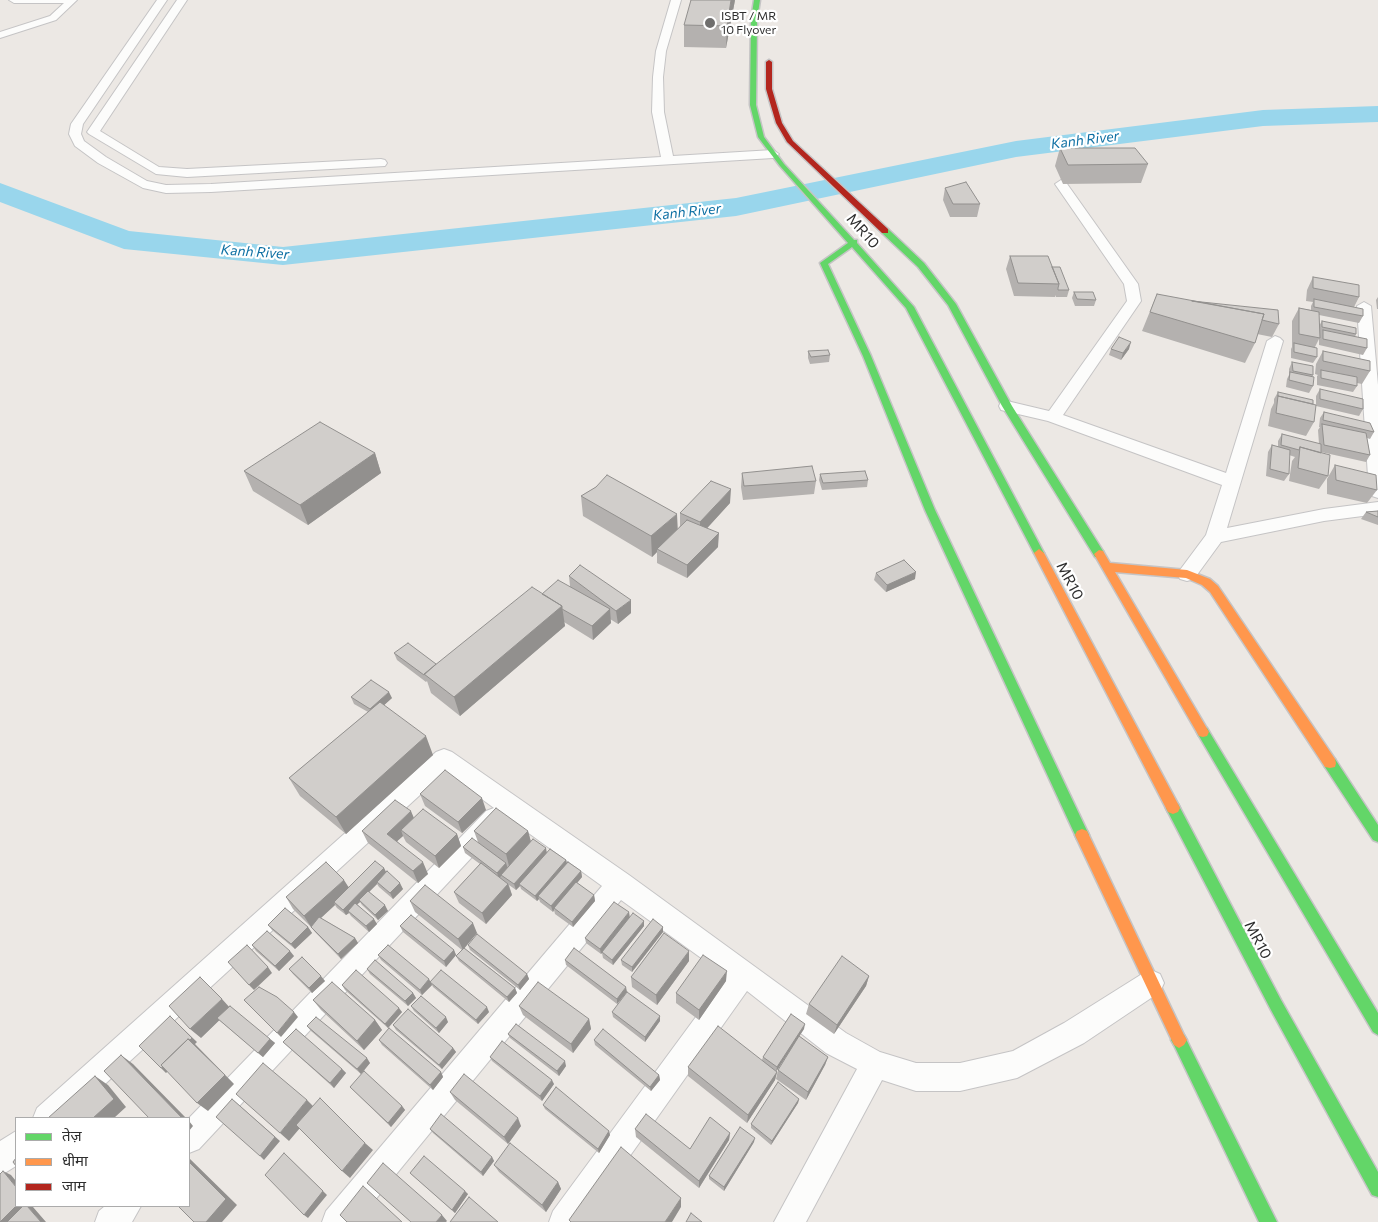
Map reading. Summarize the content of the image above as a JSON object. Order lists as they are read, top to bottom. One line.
{"streets":{"main road":["MR10"]},"water":["Kanh River"],"places":["ISBT / MR 10 Flyover"],"legend":["तेज़","धीमा","जाम"]}
